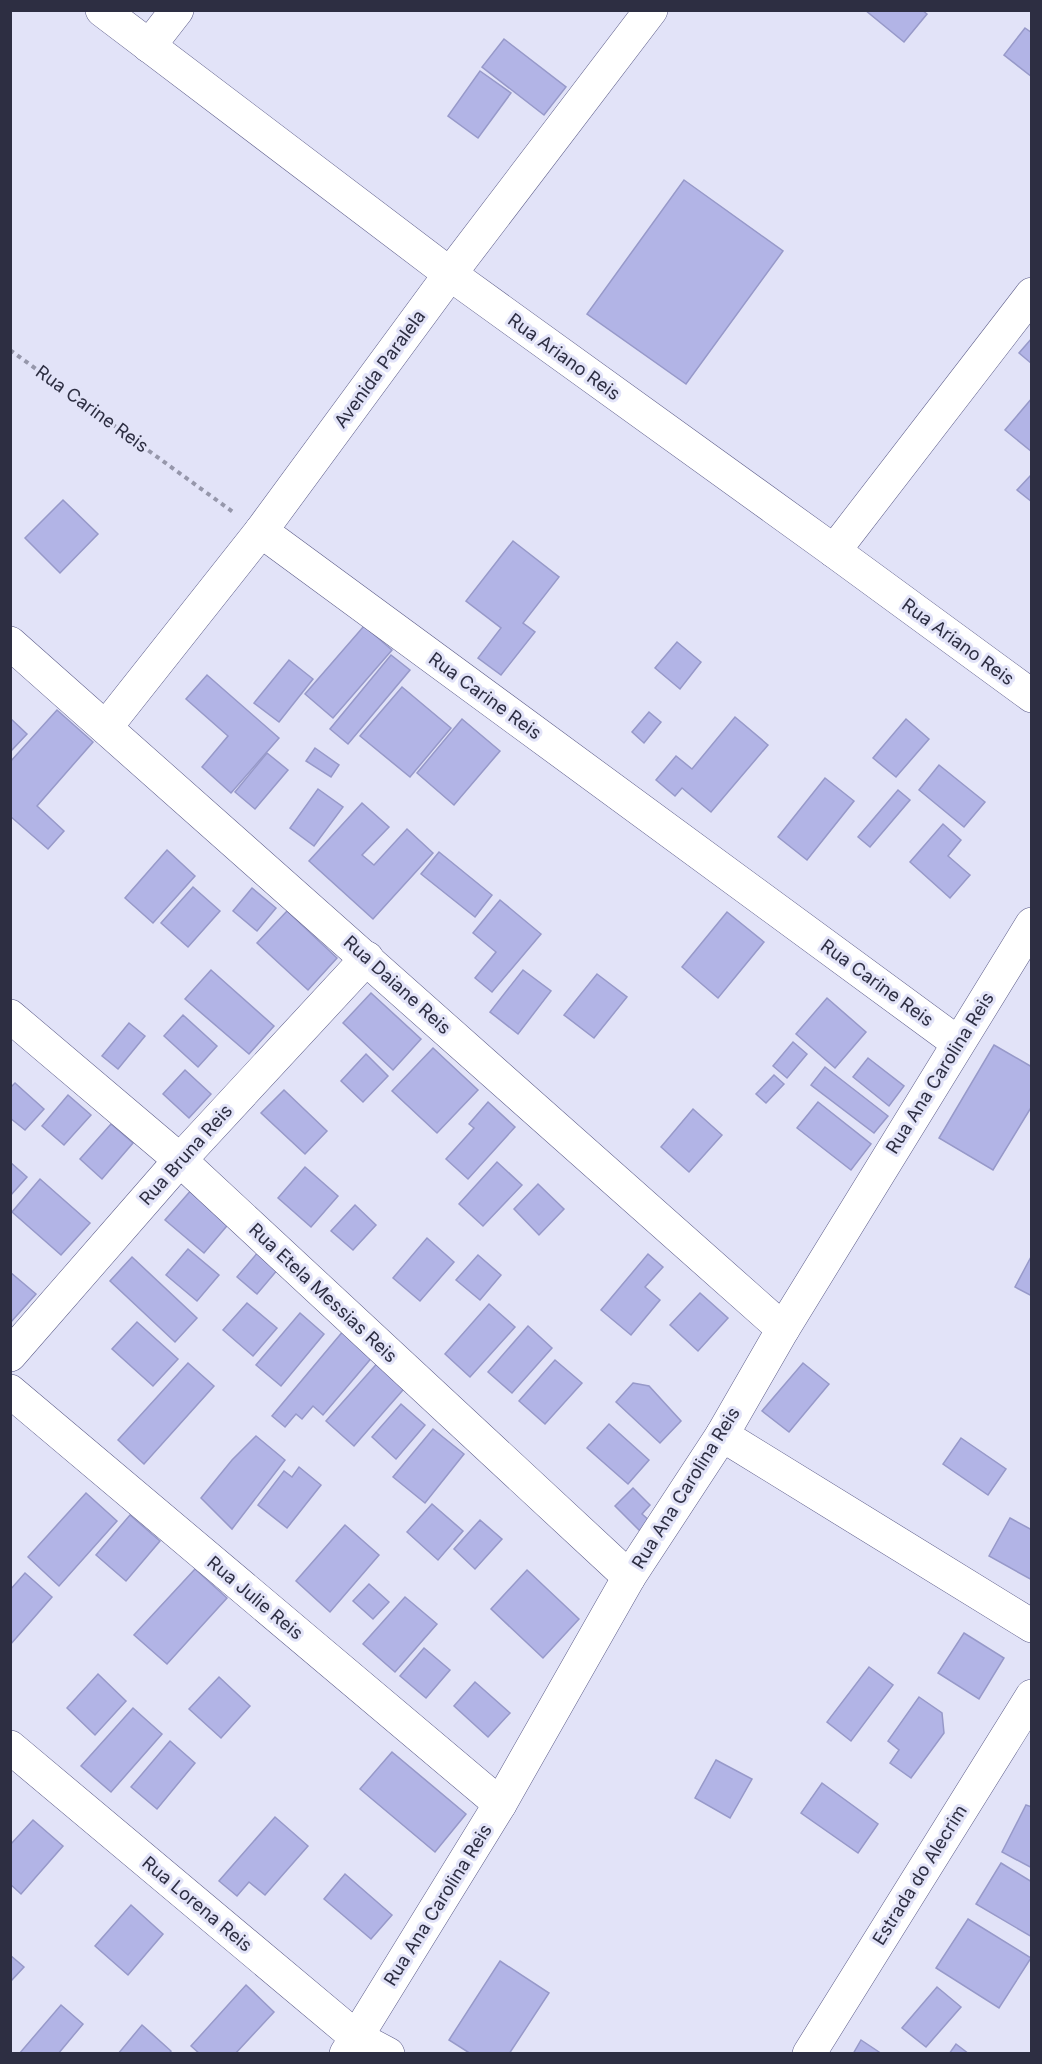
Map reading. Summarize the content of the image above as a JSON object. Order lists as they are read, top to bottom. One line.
{"streets":{"street":["Rua Ariano Reis","Avenida Paralela","Rua Carine Reis","Rua Daiane Reis","Rua Ana Carolina Reis","Rua Bruna Reis","Rua Etela Messias Reis","Rua Julie Reis","Estrada do Alecrim","Rua Lorena Reis"]},"crossings":[["Rua Ariano Reis","Avenida Paralela"],["Avenida Paralela","Rua Carine Reis"],["Avenida Paralela","Rua Daiane Reis"],["Rua Carine Reis","Rua Ana Carolina Reis"],["Rua Daiane Reis","Rua Ana Carolina Reis"],["Rua Daiane Reis","Rua Bruna Reis"],["Rua Ana Carolina Reis","Rua Etela Messias Reis"],["Rua Ana Carolina Reis","Rua Julie Reis"],["Rua Ana Carolina Reis","Rua Lorena Reis"],["Rua Bruna Reis","Rua Etela Messias Reis"]]}
